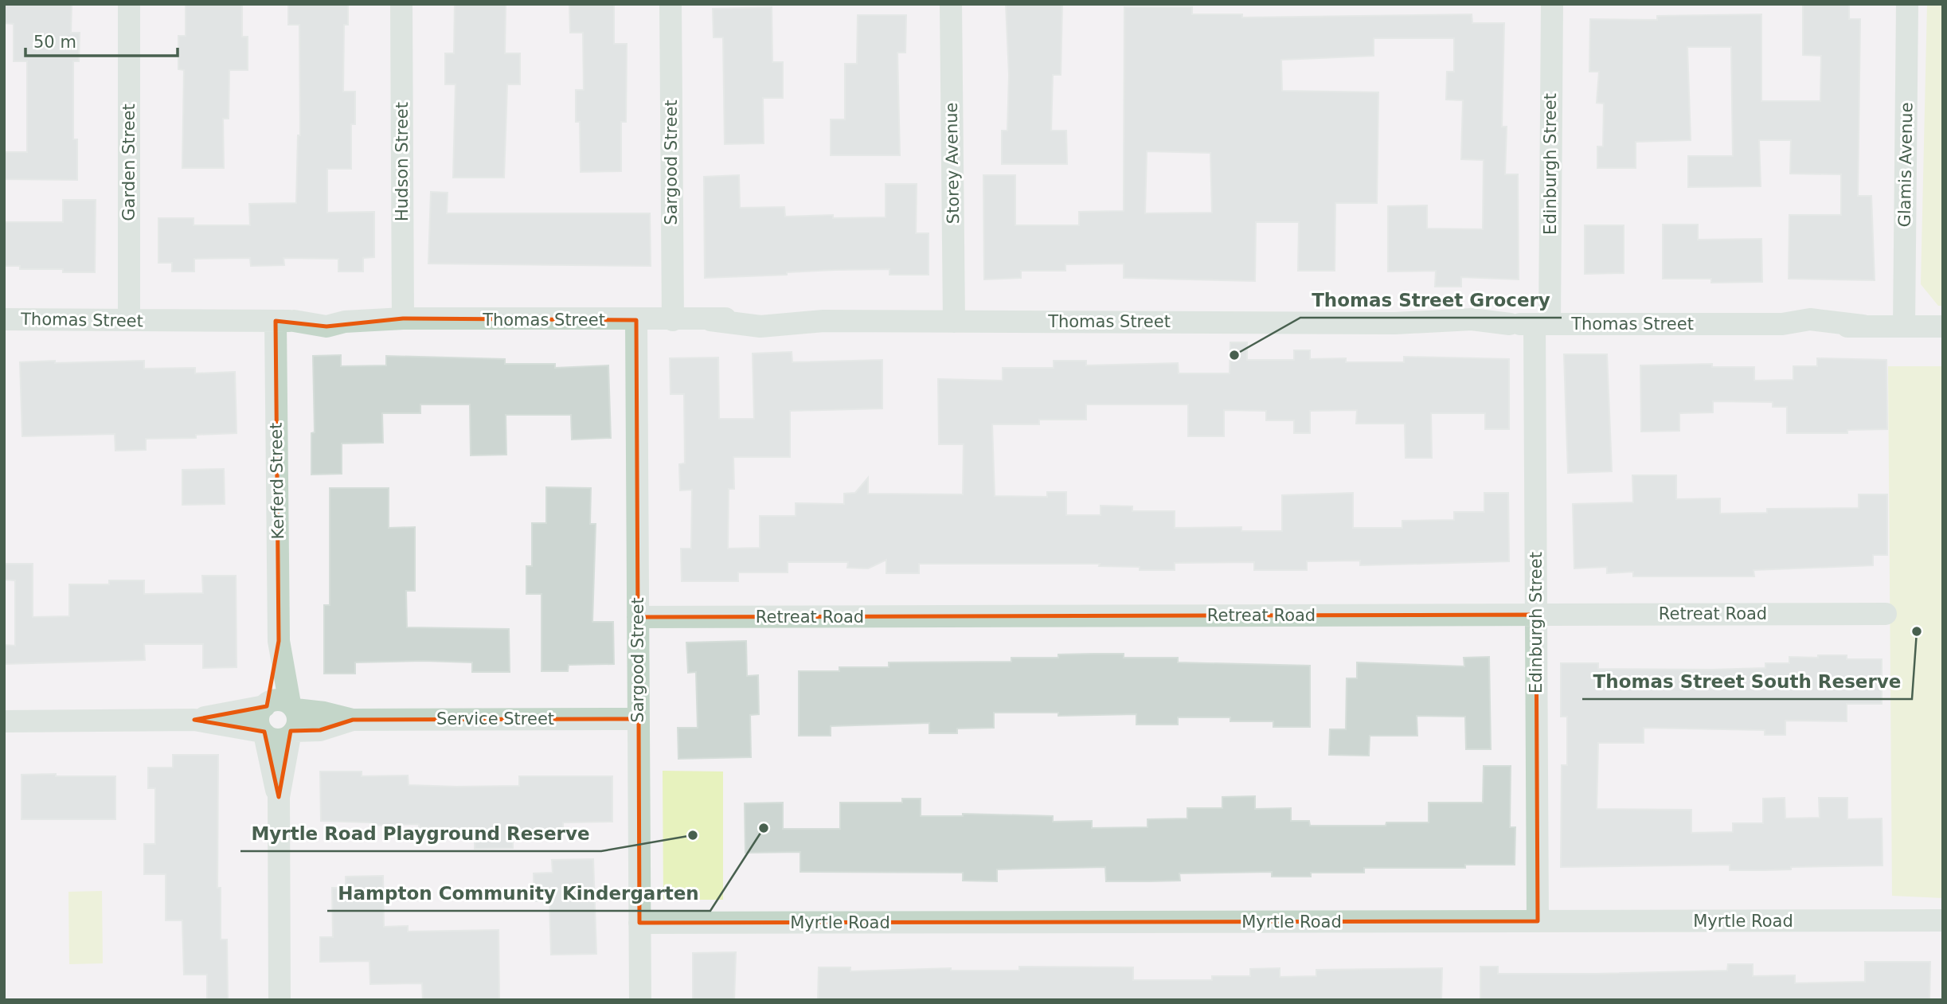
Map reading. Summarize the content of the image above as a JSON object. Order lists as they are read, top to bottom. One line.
{"streets":{"street":["Hudson Street","Garden Street","Sargood Street","Storey Avenue","Edinburgh Street","Glamis Avenue","Thomas Street","Kerferd Street","Retreat Road","Service Street","Myrtle Road"]},"crossings":[["Hudson Street","Thomas Street"],["Garden Street","Thomas Street"],["Sargood Street","Thomas Street"],["Sargood Street","Retreat Road"],["Sargood Street","Service Street"],["Sargood Street","Myrtle Road"],["Storey Avenue","Thomas Street"],["Edinburgh Street","Thomas Street"],["Edinburgh Street","Retreat Road"],["Edinburgh Street","Myrtle Road"],["Glamis Avenue","Thomas Street"],["Thomas Street","Kerferd Street"],["Kerferd Street","Service Street"]],"places":["Thomas Street Grocery","Thomas Street South Reserve","Hampton Community Kindergarten","Myrtle Road Playground Reserve"],"scale_bar":"50 m"}
